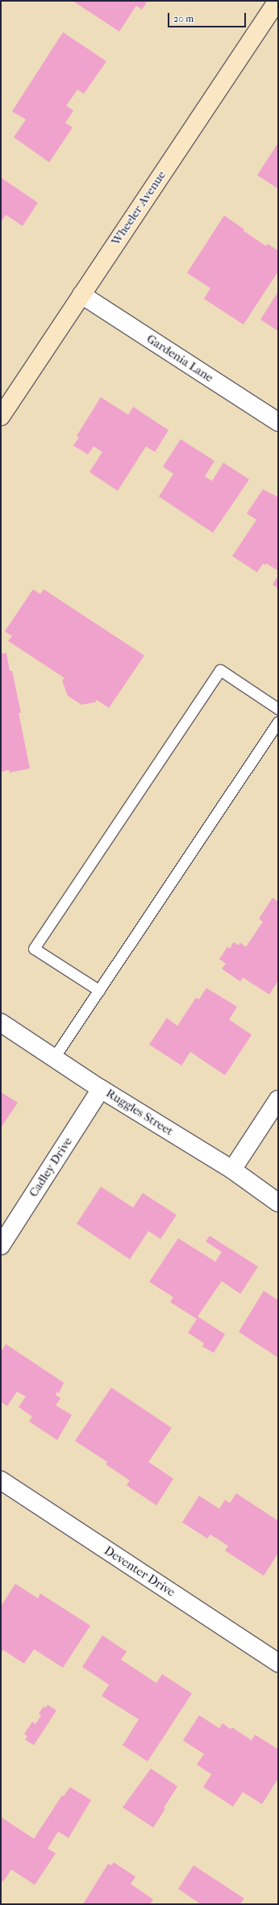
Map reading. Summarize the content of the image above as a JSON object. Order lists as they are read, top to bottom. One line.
{"streets":{"main road":["Wheeler Avenue"],"street":["Gardenia Lane","Ruggles Street","Cadley Drive","Deventer Drive"]},"crossings":[["Wheeler Avenue","Gardenia Lane"],["Ruggles Street","Cadley Drive"]],"scale_bar":"20 m"}
